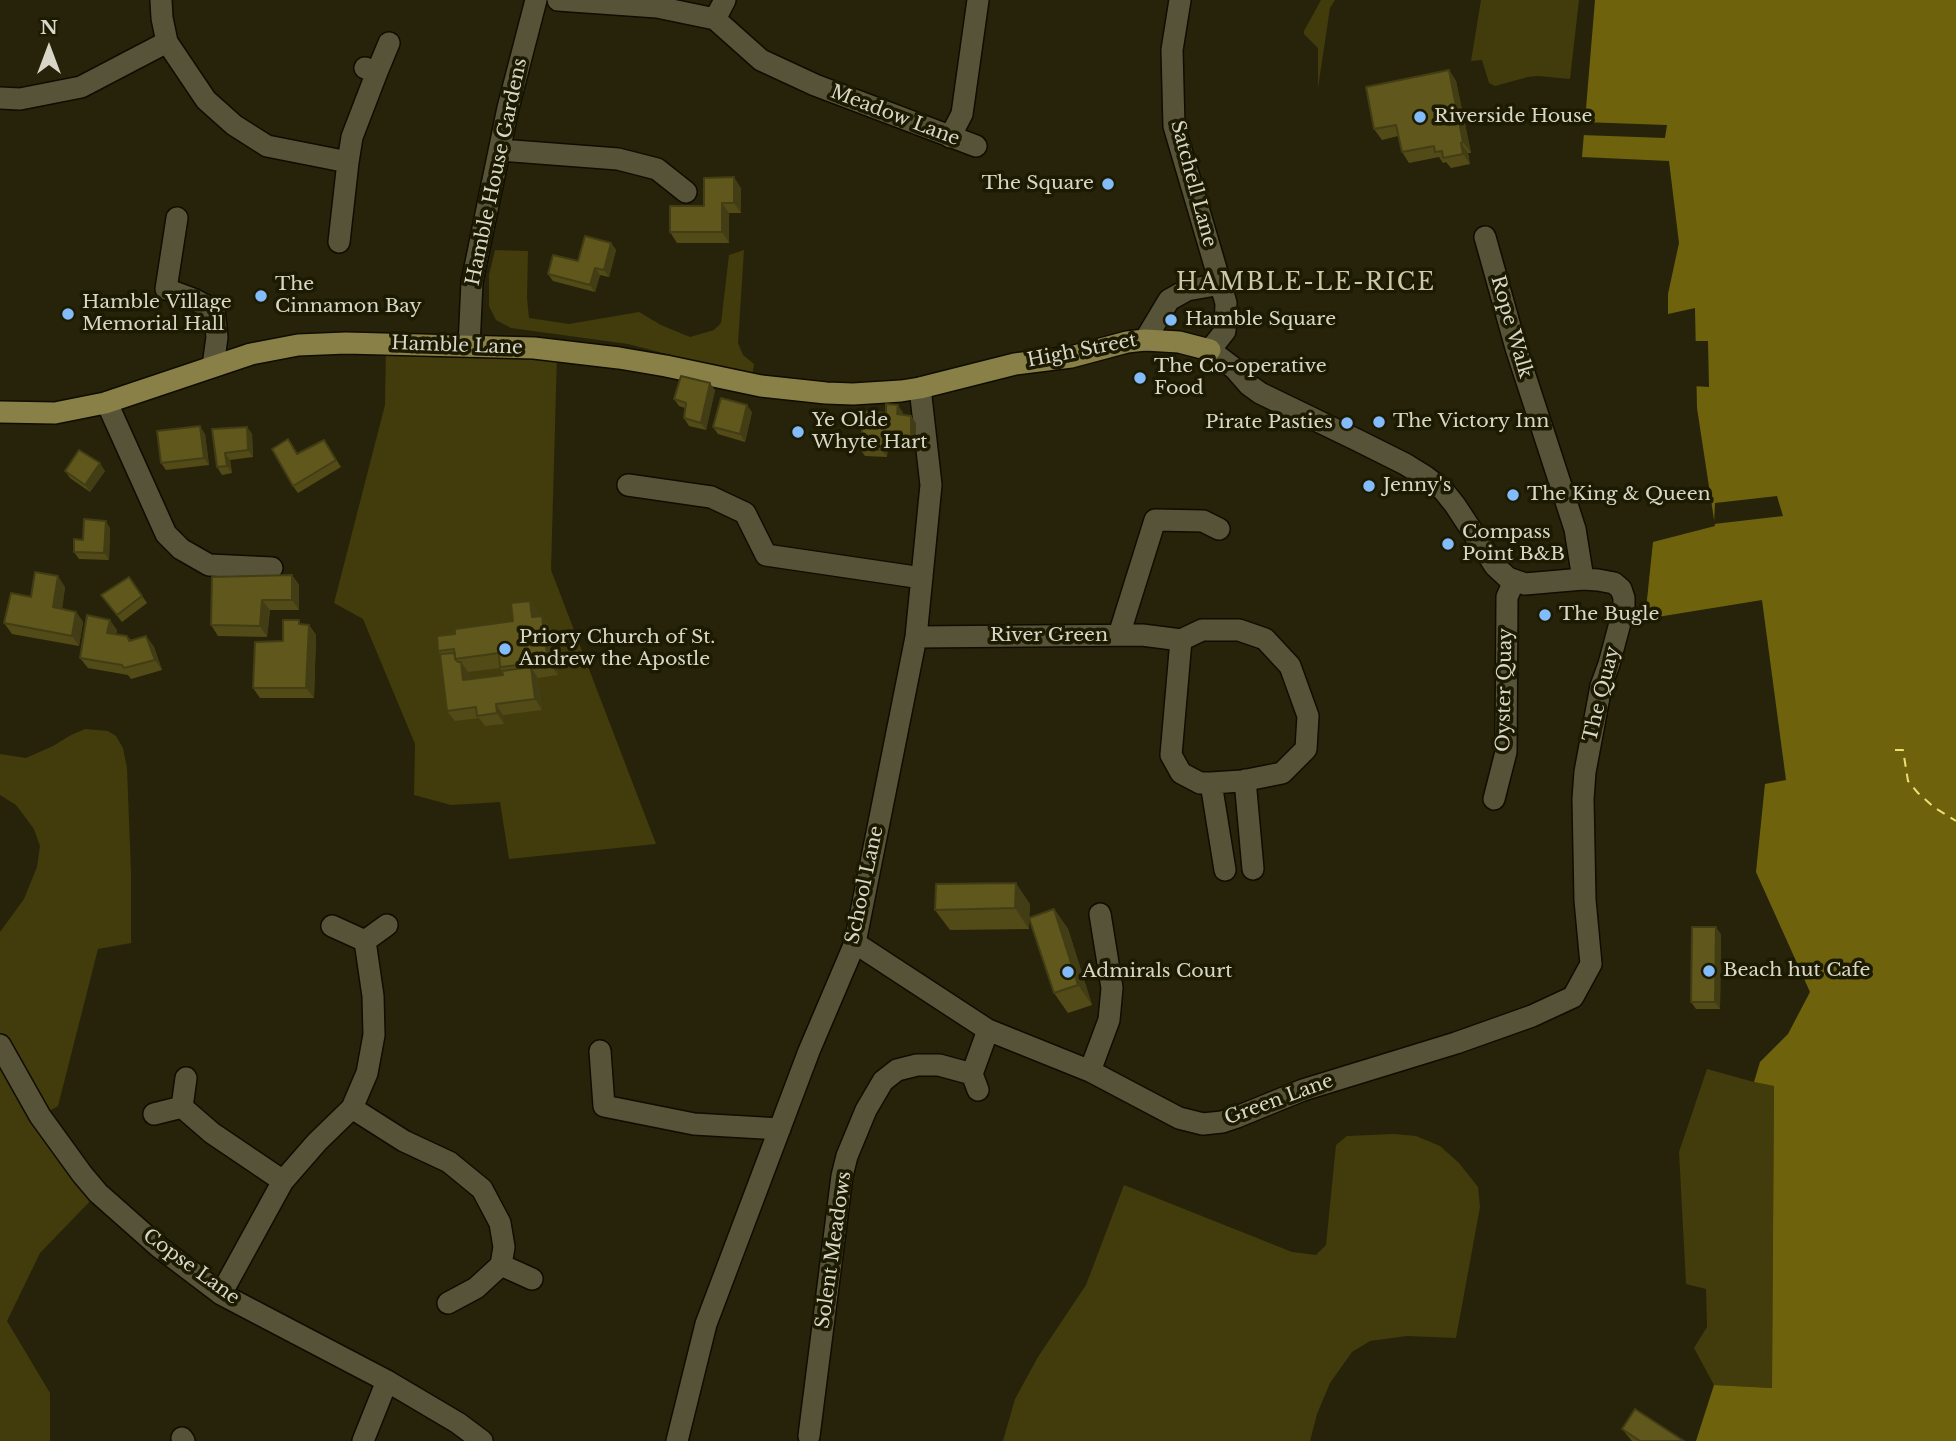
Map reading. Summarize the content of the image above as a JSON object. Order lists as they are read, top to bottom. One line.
{"streets":{"main road":["Hamble Lane","High Street"],"street":["Meadow Lane","Hamble House Gardens","Satchell Lane","Rope Walk","River Green","Oyster Quay","The Quay","School Lane","Green Lane","Solent Meadows","Copse Lane"]},"crossings":[["Hamble House Gardens","Hamble Lane"],["Satchell Lane","High Street"],["Rope Walk","The Quay"],["Hamble Lane","High Street"],["Hamble Lane","School Lane"],["High Street","School Lane"],["River Green","School Lane"],["Oyster Quay","The Quay"],["The Quay","Green Lane"],["School Lane","Green Lane"],["Green Lane","Solent Meadows"]],"districts":["HAMBLE-LE-RICE"],"places":["Riverside House","The Square","The Cinnamon Bay","Hamble Village Memorial Hall","Hamble Square","The Co-operative Food","The Victory Inn","Pirate Pasties","Ye Olde Whyte Hart","Jenny's","The King & Queen","Compass Point B&B","The Bugle","Priory Church of St. Andrew the Apostle","Beach hut Cafe","Admirals Court"],"north":"top"}
